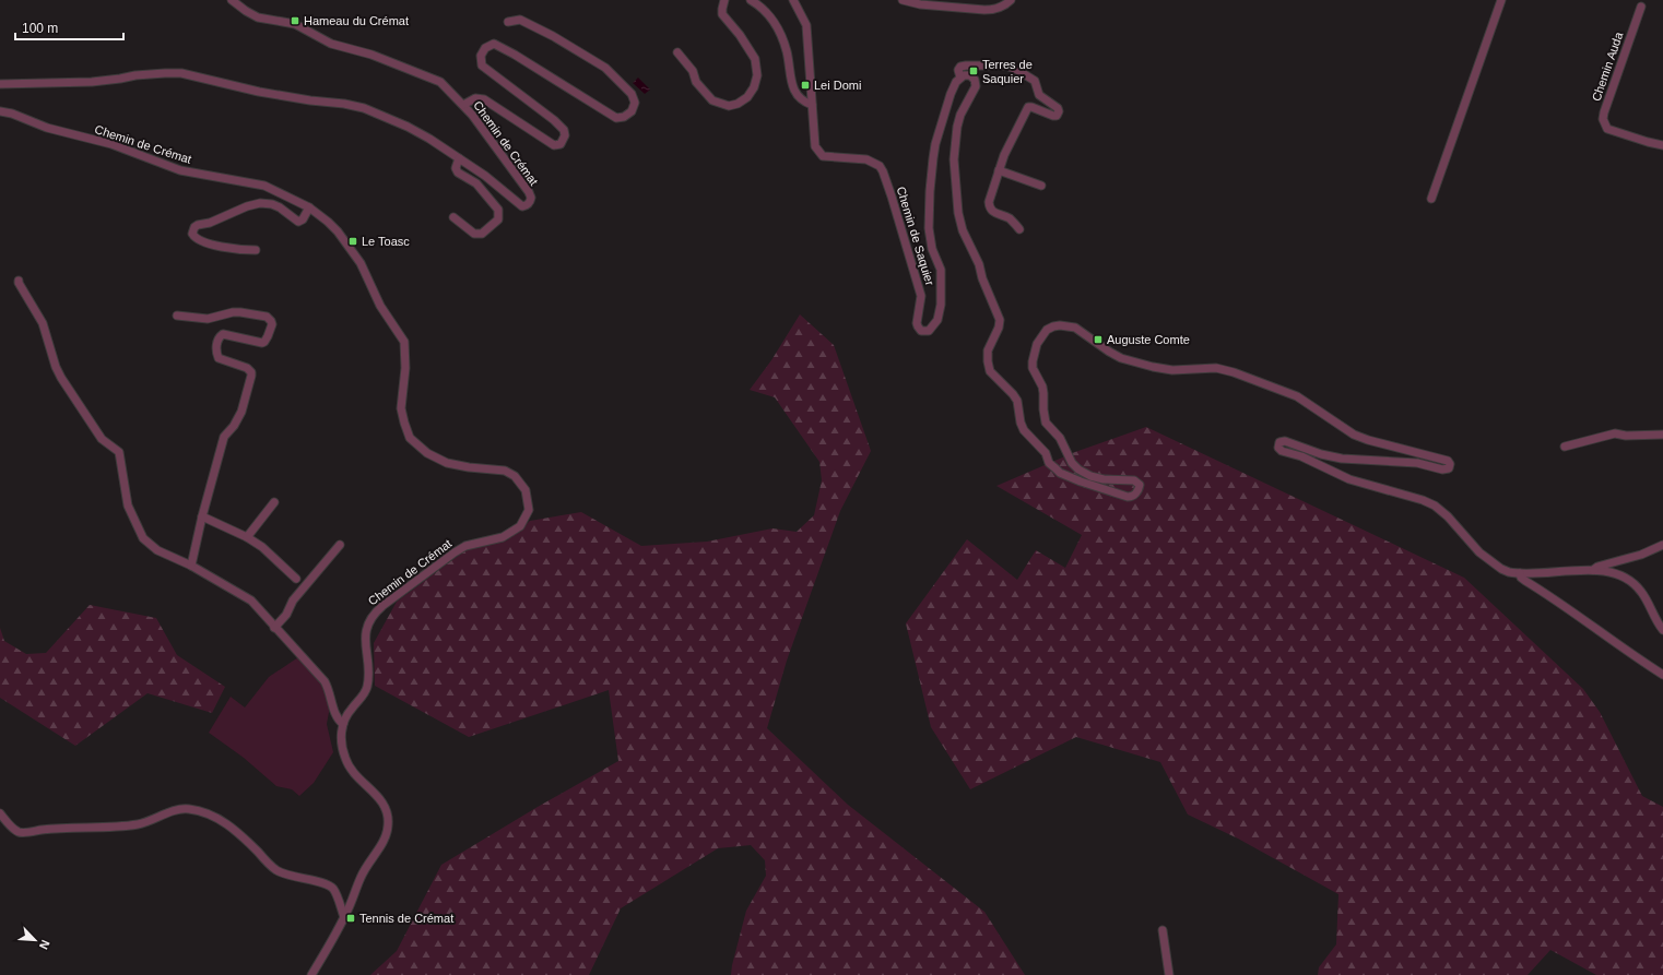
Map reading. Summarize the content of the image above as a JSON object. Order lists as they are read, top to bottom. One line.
{"streets":{"street":["Chemin Auda","Chemin de Crémat","Chemin de Saquier"]},"places":{"transit":["Hameau du Crémat","Terres de Saquier","Lei Domi","Le Toasc","Auguste Comte","Tennis de Crémat"]},"scale_bar":"100 m","north":"bottom right"}
